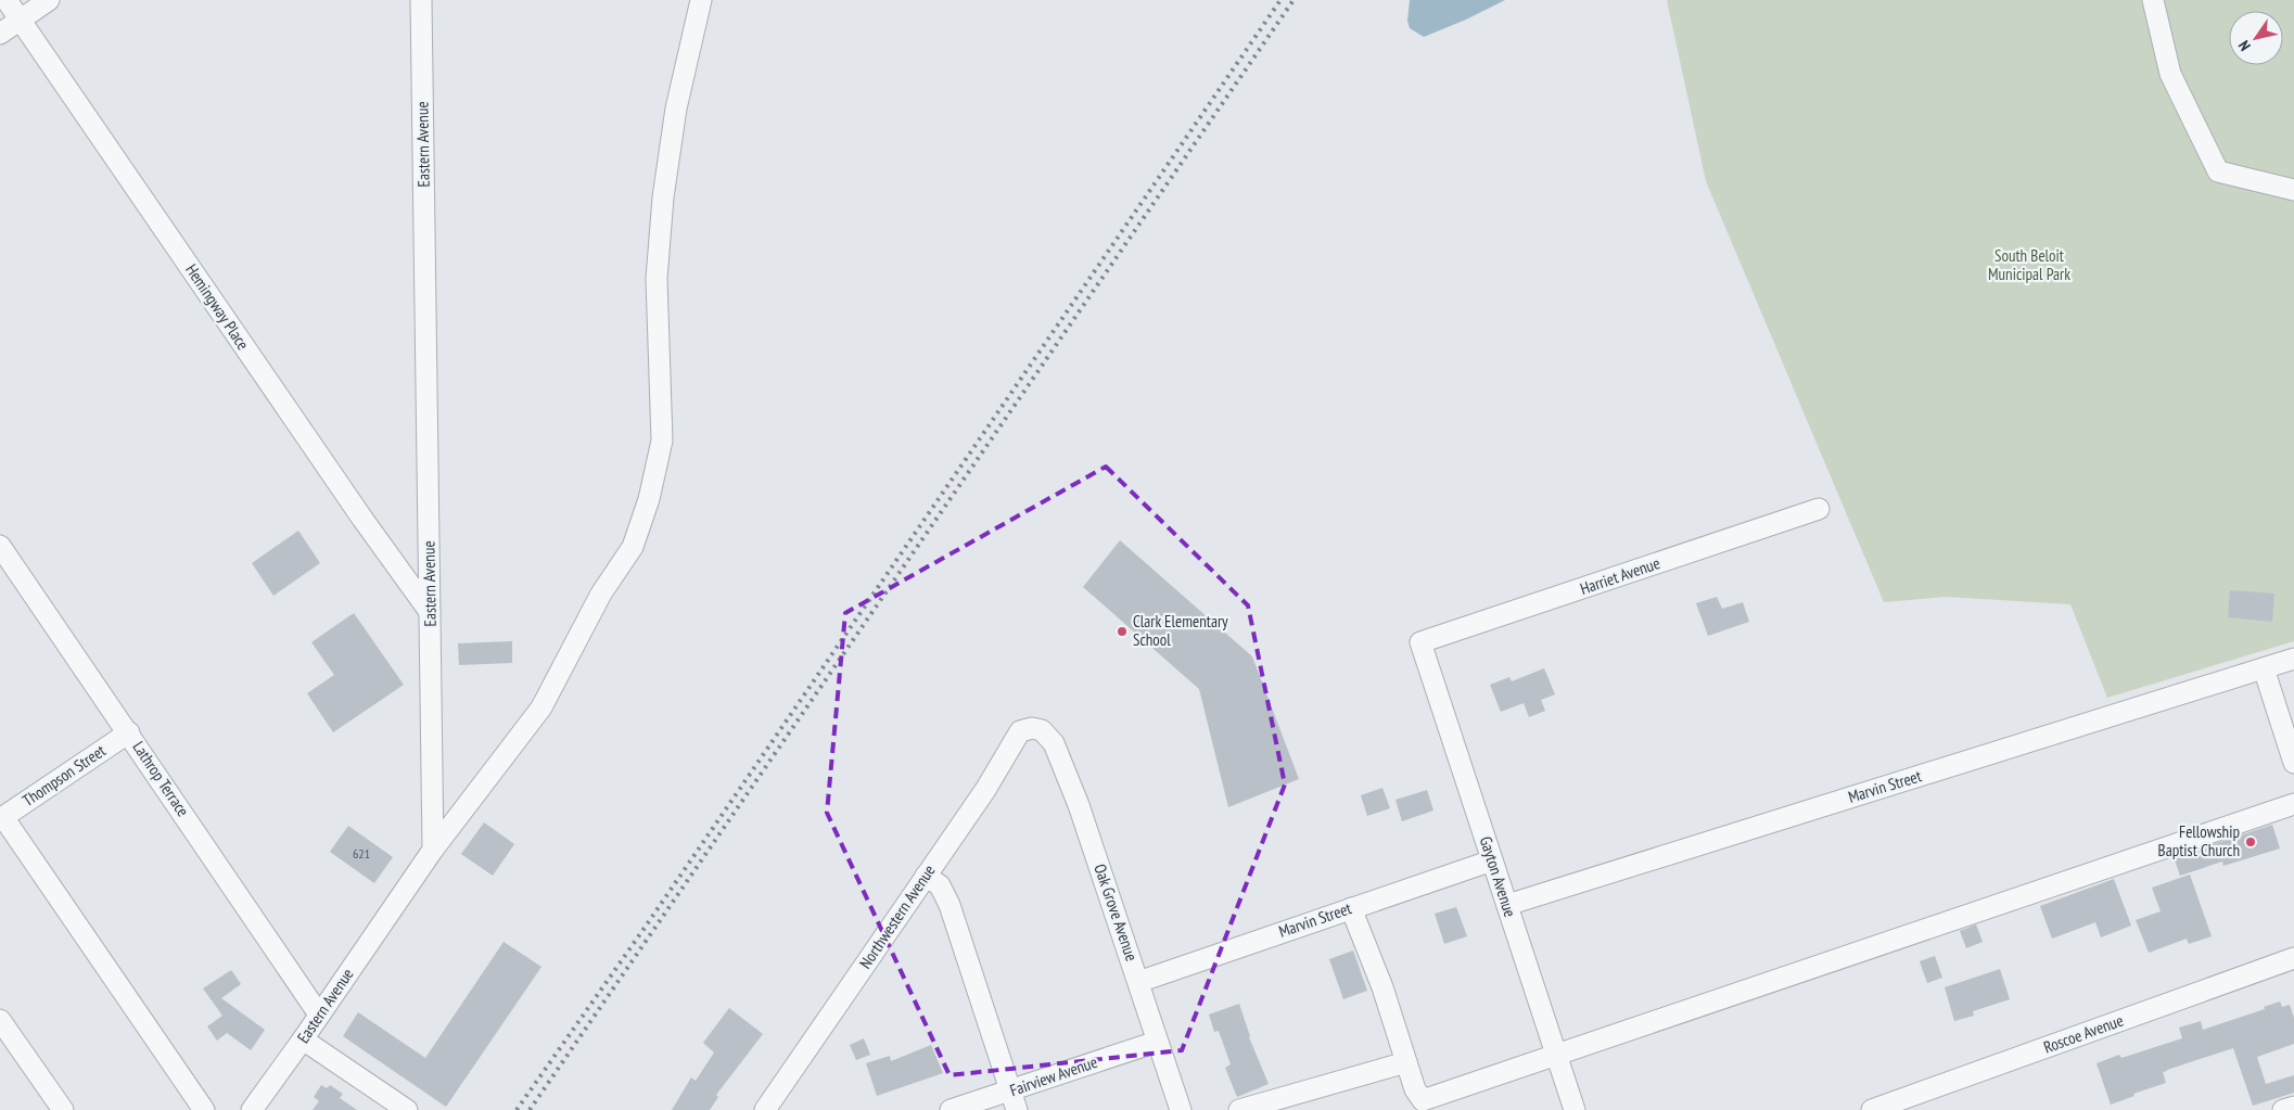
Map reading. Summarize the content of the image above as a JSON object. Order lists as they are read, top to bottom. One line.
{"streets":{"street":["Eastern Avenue","Hemingway Place","Harriet Avenue","Thompson Street","Lathrop Terrace","Marvin Street","Gayton Avenue","Oak Grove Avenue","Northwestern Avenue","Roscoe Avenue","Fairview Avenue"]},"crossings":[["Eastern Avenue","Hemingway Place"],["Eastern Avenue","Lathrop Terrace"],["Harriet Avenue","Gayton Avenue"],["Thompson Street","Lathrop Terrace"],["Marvin Street","Gayton Avenue"],["Marvin Street","Oak Grove Avenue"],["Oak Grove Avenue","Northwestern Avenue"],["Oak Grove Avenue","Fairview Avenue"]],"parks":["South Beloit Municipal Park"],"places":["Clark Elementary School","Fellowship Baptist Church"],"house_numbers":["621"],"north":"bottom left"}
